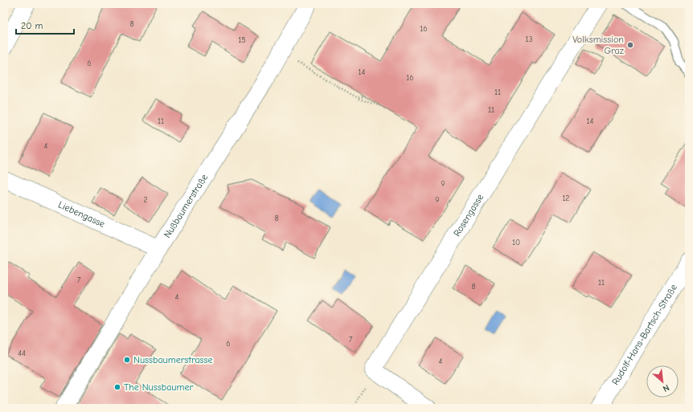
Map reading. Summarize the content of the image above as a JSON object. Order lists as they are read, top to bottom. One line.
{"streets":{"street":["Nußbaumerstraße","Liebengasse","Rosengasse","Rudolf-Hans-Bartsch-Straße"]},"crossings":[["Nußbaumerstraße","Liebengasse"]],"places":["Volksmission Graz","Nussbaumerstrasse","The Nussbaumer"],"house_numbers":["8","16","13","15","6","14","16","11","11","11","14","4","9","12","2","9","8","10","7","11","8","4","7","6","44","4"],"scale_bar":"20 m","north":"bottom right"}
